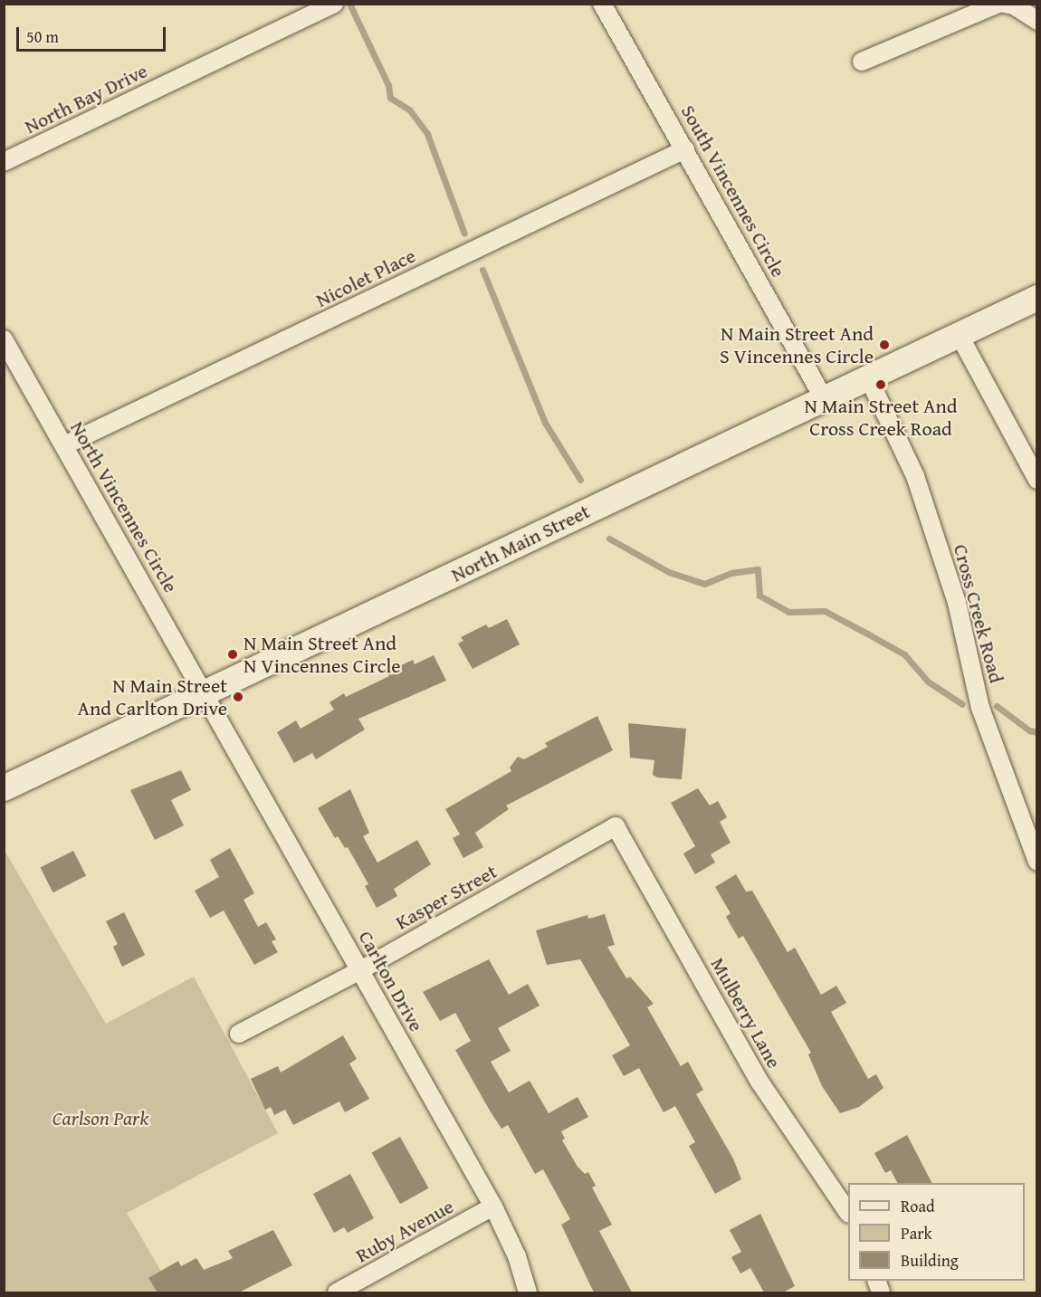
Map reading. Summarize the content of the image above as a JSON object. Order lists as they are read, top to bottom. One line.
{"streets":{"main road":["North Main Street"],"street":["North Bay Drive","South Vincennes Circle","Nicolet Place","North Vincennes Circle","Cross Creek Road","Kasper Street","Carlton Drive","Mulberry Lane","Ruby Avenue"]},"crossings":[["South Vincennes Circle","Nicolet Place"],["South Vincennes Circle","North Main Street"],["Nicolet Place","North Vincennes Circle"],["North Vincennes Circle","North Main Street"],["North Vincennes Circle","Carlton Drive"],["North Main Street","Cross Creek Road"],["North Main Street","Carlton Drive"],["Kasper Street","Carlton Drive"],["Kasper Street","Mulberry Lane"],["Carlton Drive","Ruby Avenue"]],"parks":["Carlson Park"],"places":["N Main Street And S Vincennes Circle","N Main Street And Cross Creek Road","N Main Street And N Vincennes Circle","N Main Street And Carlton Drive"],"legend":["Road","Park","Building"],"scale_bar":"50 m"}
